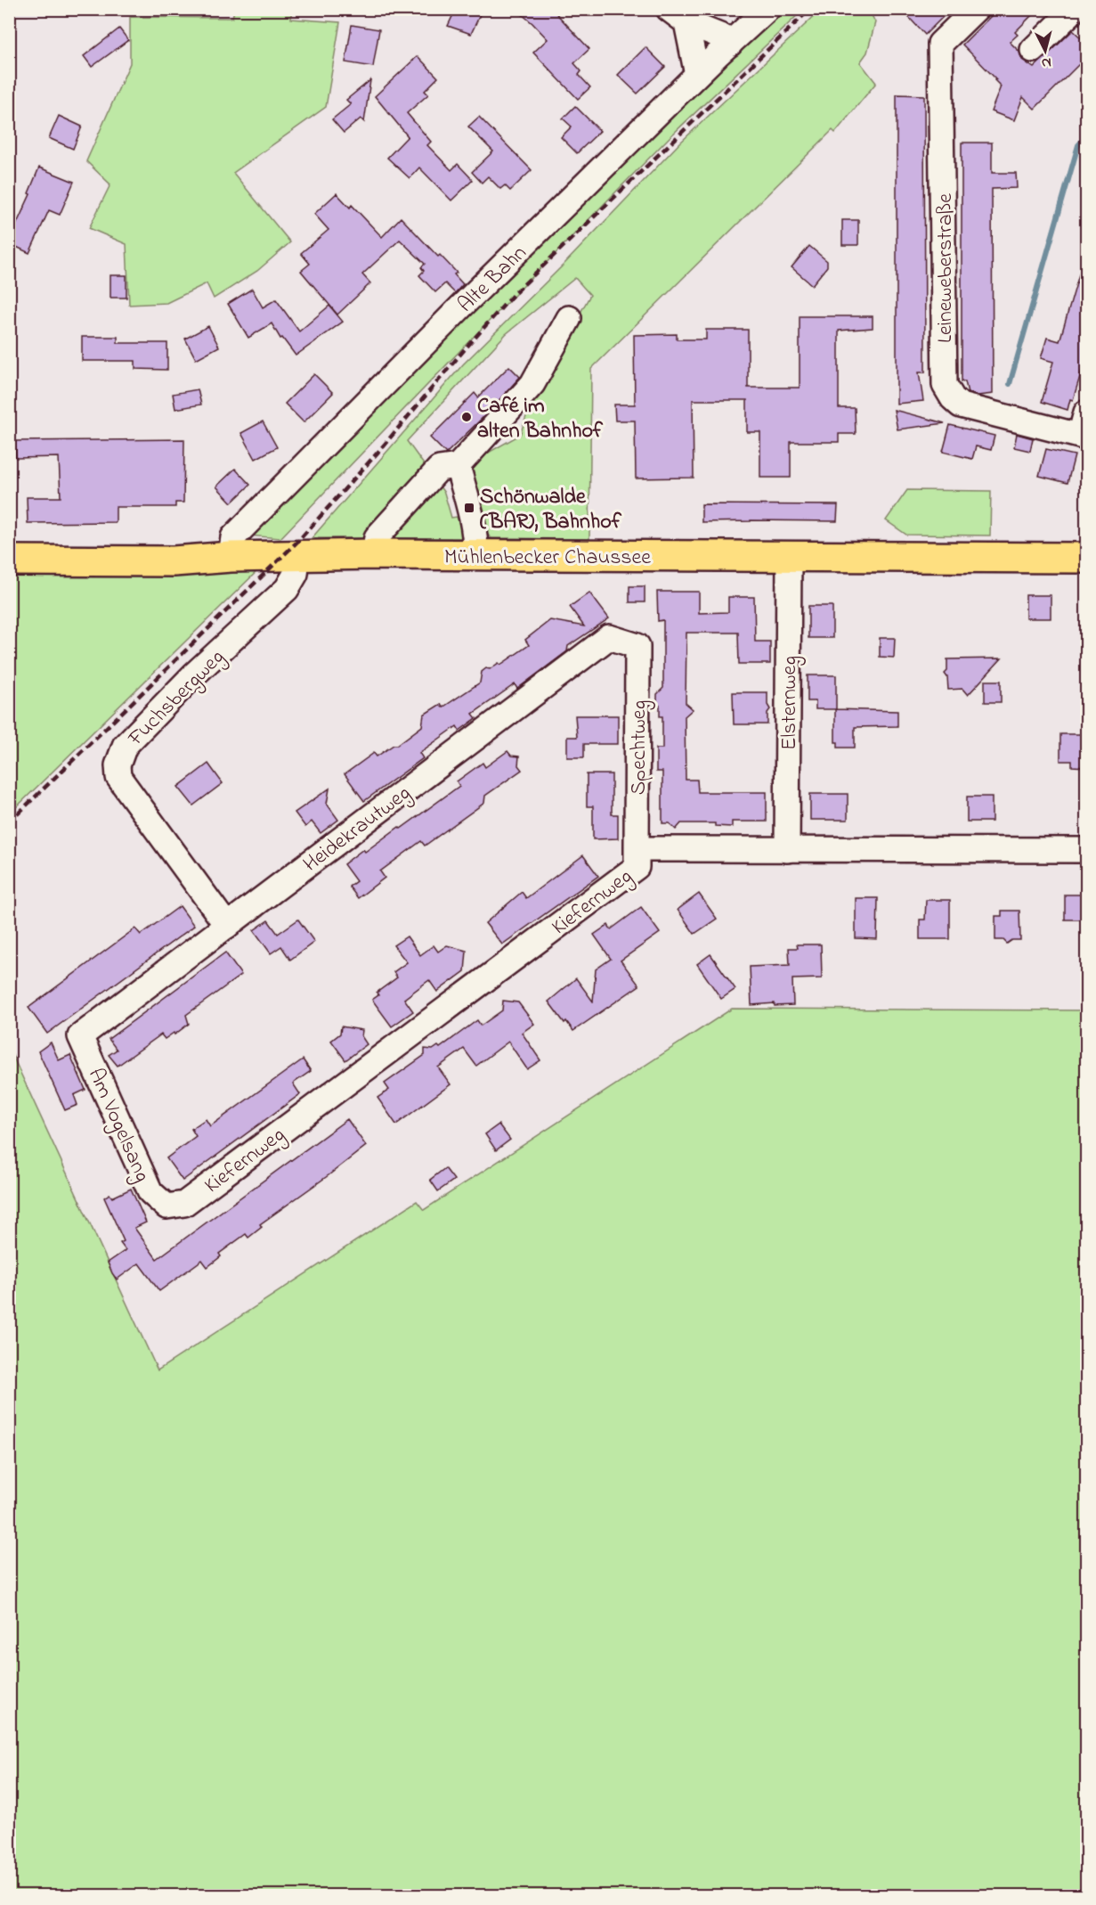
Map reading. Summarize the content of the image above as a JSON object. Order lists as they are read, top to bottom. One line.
{"streets":{"main road":["Mühlenbecker Chaussee"],"street":["Leineweberstraße","Alte Bahn","Fuchsbergweg","Elsternweg","Spechtweg","Heidekrautweg","Kiefernweg","Am Vogelsang"]},"crossings":[["Alte Bahn","Mühlenbecker Chaussee"],["Mühlenbecker Chaussee","Fuchsbergweg"],["Mühlenbecker Chaussee","Elsternweg"],["Fuchsbergweg","Heidekrautweg"],["Elsternweg","Kiefernweg"],["Spechtweg","Heidekrautweg"],["Spechtweg","Kiefernweg"],["Heidekrautweg","Am Vogelsang"],["Kiefernweg","Am Vogelsang"]],"places":{"other":["Café im alten Bahnhof"],"transit":["Schönwalde (BAR), Bahnhof"]},"north":"bottom"}
